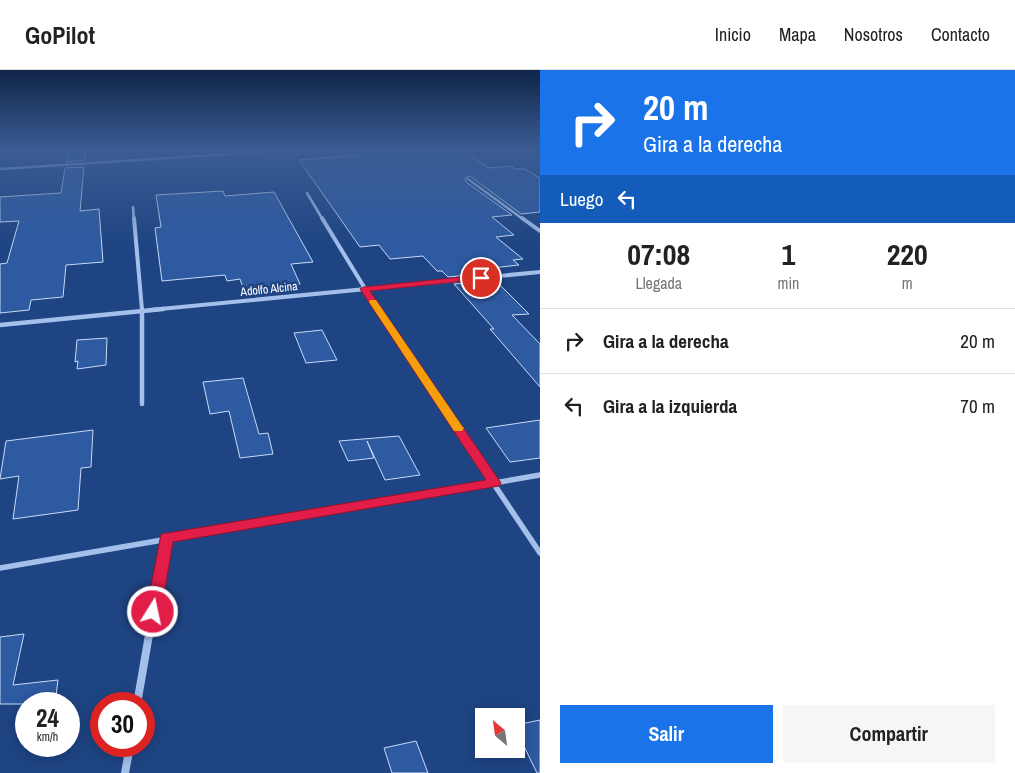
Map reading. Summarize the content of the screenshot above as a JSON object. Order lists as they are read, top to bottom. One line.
{"streets":{"street":["Adolfo Alcina"]},"north":"top left","page":{"header":"GoPilot","nav":["Inicio","Mapa","Nosotros","Contacto"],"turn":["20 m","Gira a la derecha"],"then":"Luego","eta":["07:08","Llegada","1","min","220","m"],"list":[{"name":"Gira a la derecha","value":"20 m"},{"name":"Gira a la izquierda","value":"70 m"}],"speed":"24 km/h","limit":"30","buttons":["Salir","Compartir"]}}
